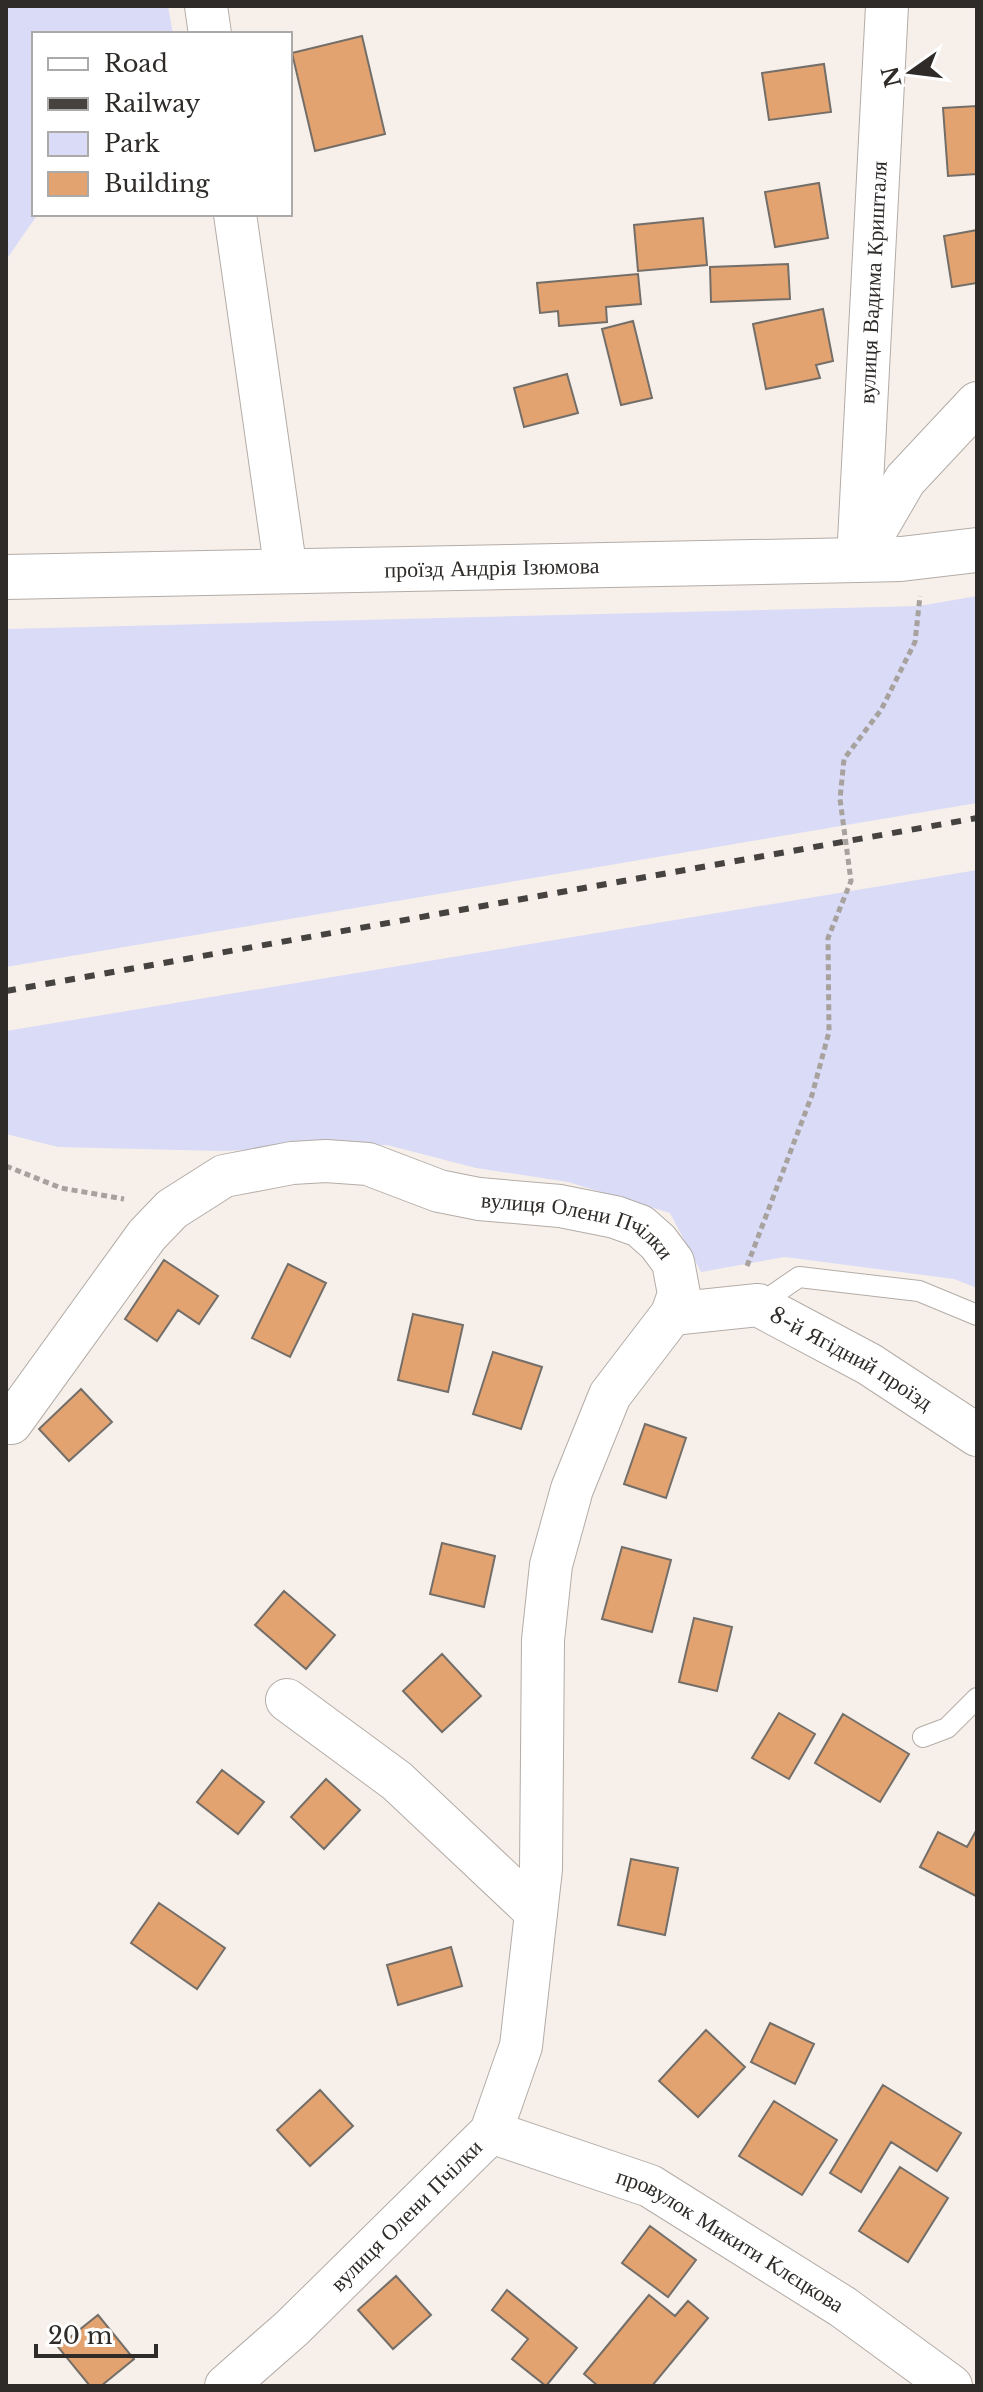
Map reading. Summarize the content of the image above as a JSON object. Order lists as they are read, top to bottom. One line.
{"streets":{"street":["вулиця Вадима Кришталя","проїзд Андрія Ізюмова","вулиця Олени Пчілки","8-й Ягідний проїзд","провулок Микити Клєцкова"]},"crossings":[["вулиця Вадима Кришталя","проїзд Андрія Ізюмова"],["вулиця Олени Пчілки","провулок Микити Клєцкова"]],"legend":["Road","Railway","Park","Building"],"scale_bar":"20 m","north":"left"}
